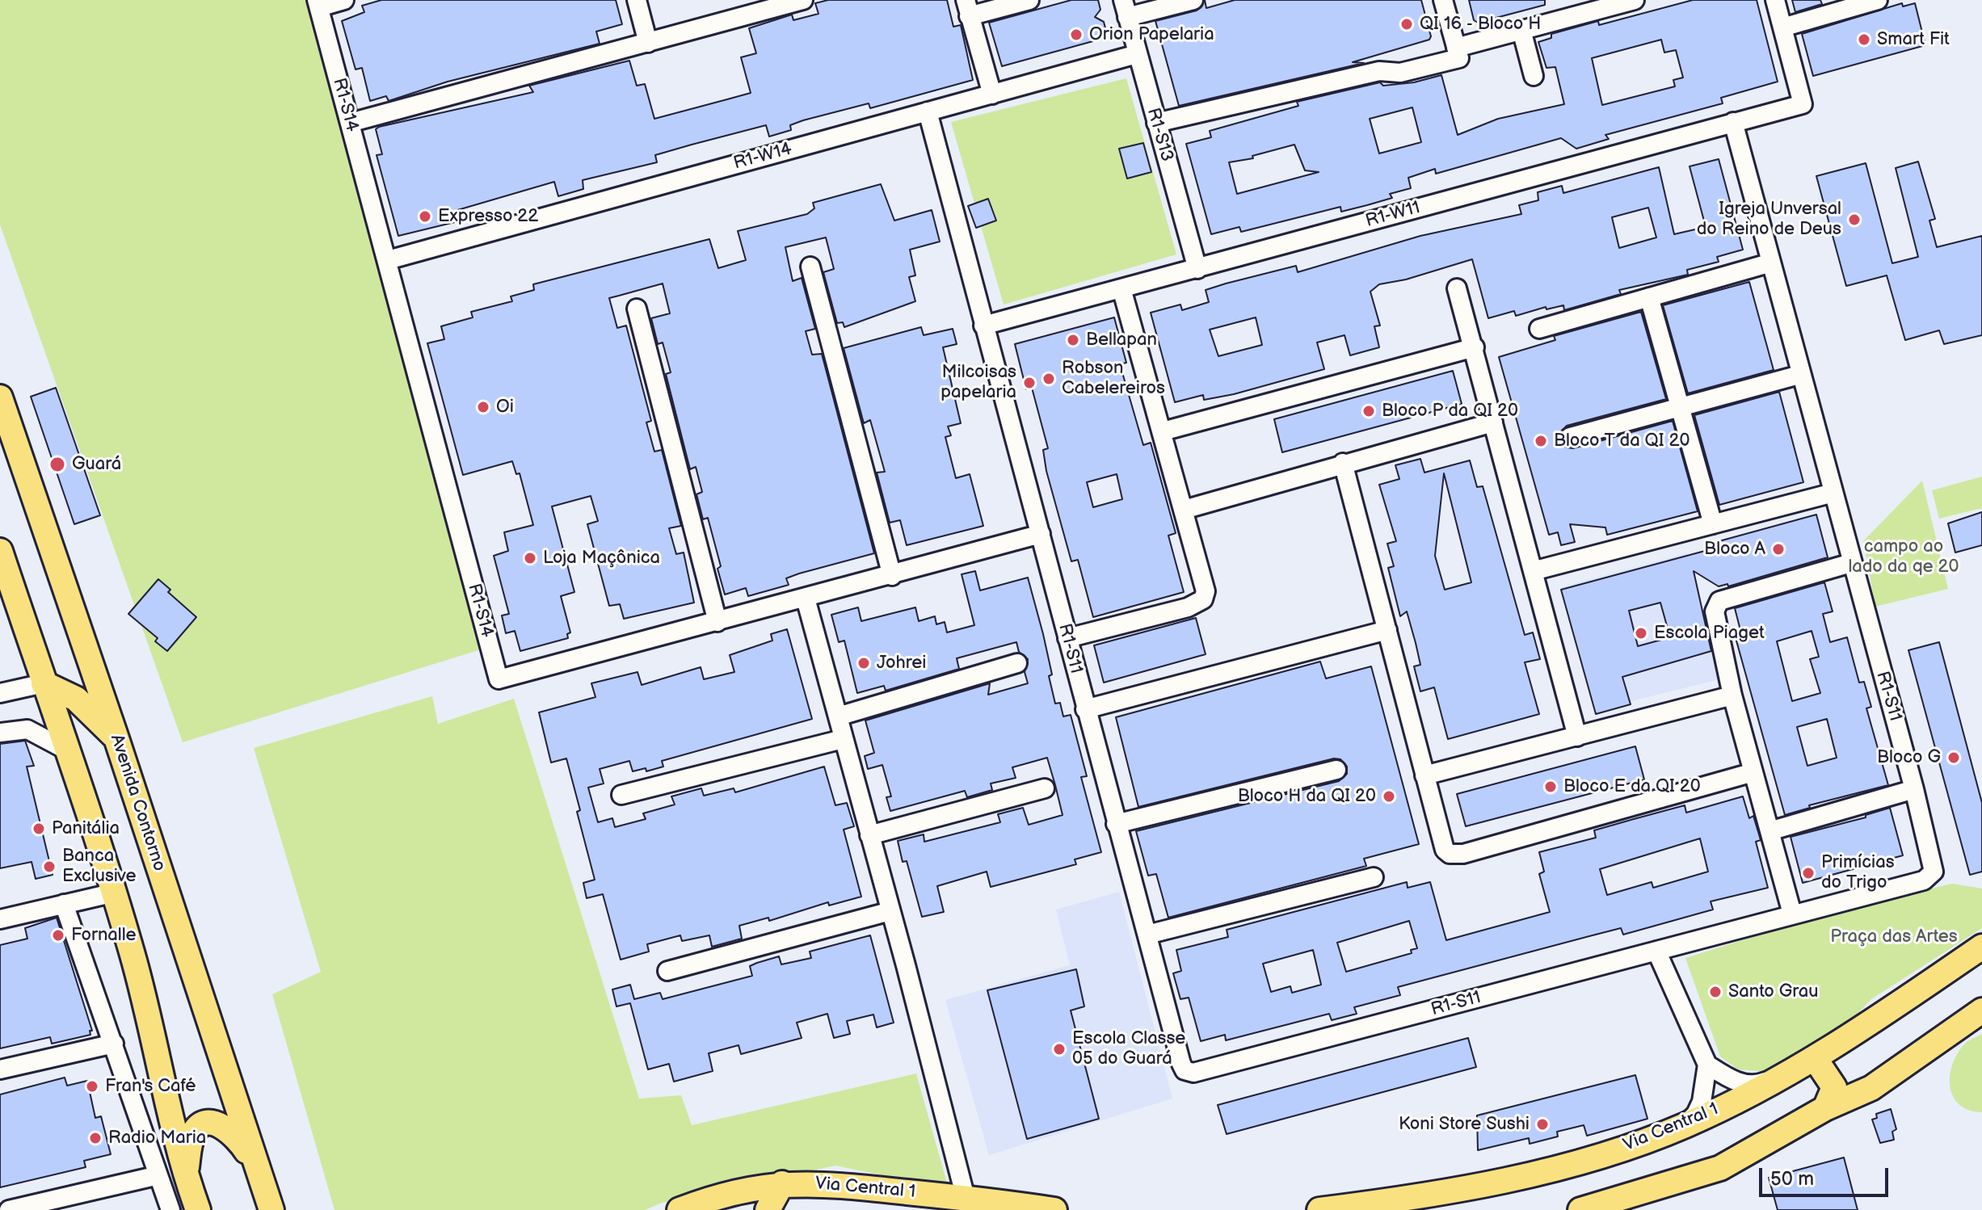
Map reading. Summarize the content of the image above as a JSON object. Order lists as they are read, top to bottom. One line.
{"streets":{"main road":["Avenida Contorno","Via Central 1"],"street":["R1-S14","R1-S13","R1-W14","R1-W11","R1-S11"]},"crossings":[["R1-S14","R1-W14"],["R1-S14","R1-S11"],["R1-S13","R1-W14"],["R1-S13","R1-W11"],["R1-W14","R1-S11"],["R1-W11","R1-S11"]],"parks":["campo ao lado da qe 20","Praça das Artes"],"places":["QI 16 - Bloco H","Orion Papelaria","Smart Fit","Expresso 22","Igreja Unversal do Reino de Deus","Bellapan","Robson Cabelereiros","Milcoisas papelaria","Oi","Bloco P da QI 20","Bloco T da QI 20","Guará","Bloco A","Loja Maçônica","Escola Piaget","Johrei","Bloco G","Bloco E da QI 20","Bloco H da QI 20","Panitália","Banca Exclusive","Primícias do Trigo","Fornalle","Santo Grau","Escola Classe 05 do Guará","Fran's Café","Koni Store Sushi","Radio Maria"],"scale_bar":"50 m"}
